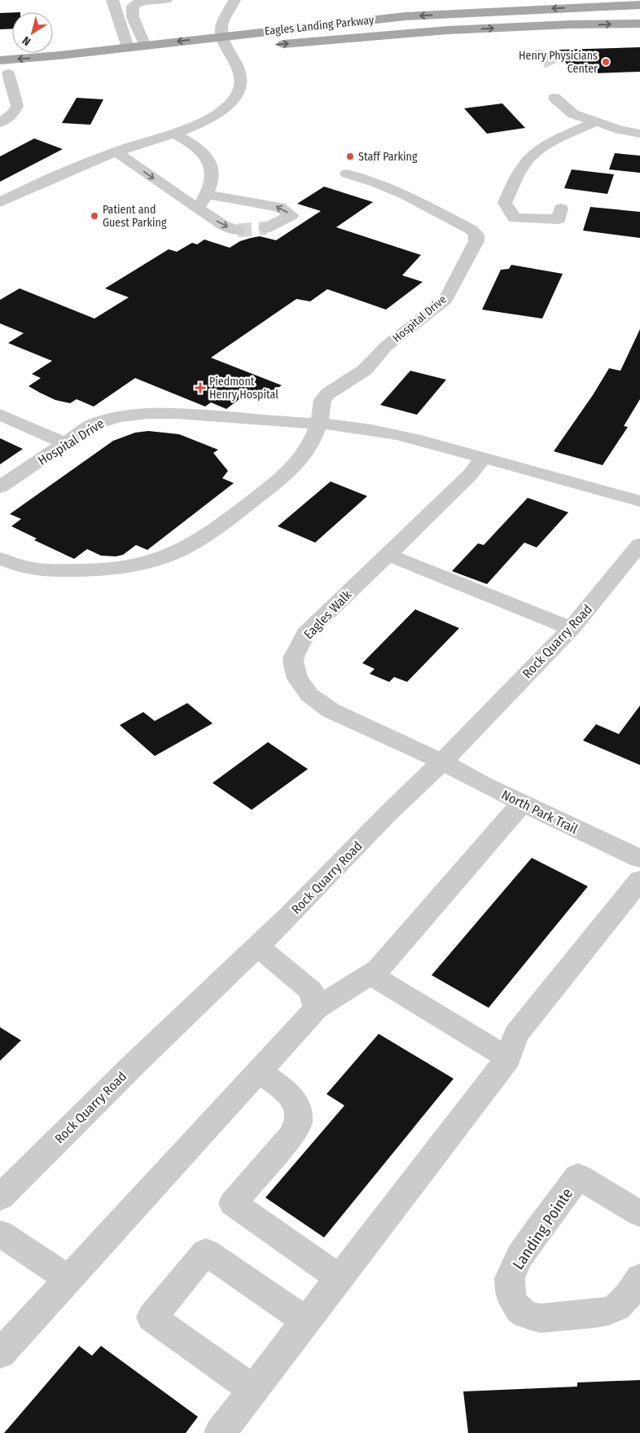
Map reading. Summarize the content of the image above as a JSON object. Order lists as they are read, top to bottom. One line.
{"streets":{"main road":["Eagles Landing Parkway"],"street":["Hospital Drive","Eagles Walk","Rock Quarry Road","North Park Trail","Landing Pointe"]},"crossings":[["Hospital Drive","Eagles Walk"],["Eagles Walk","Rock Quarry Road"],["Eagles Walk","North Park Trail"],["Rock Quarry Road","North Park Trail"]],"places":{"other":["Henry Physicians Center","Staff Parking","Patient and Guest Parking"],"health":["Piedmont Henry Hospital"]},"north":"bottom left"}
